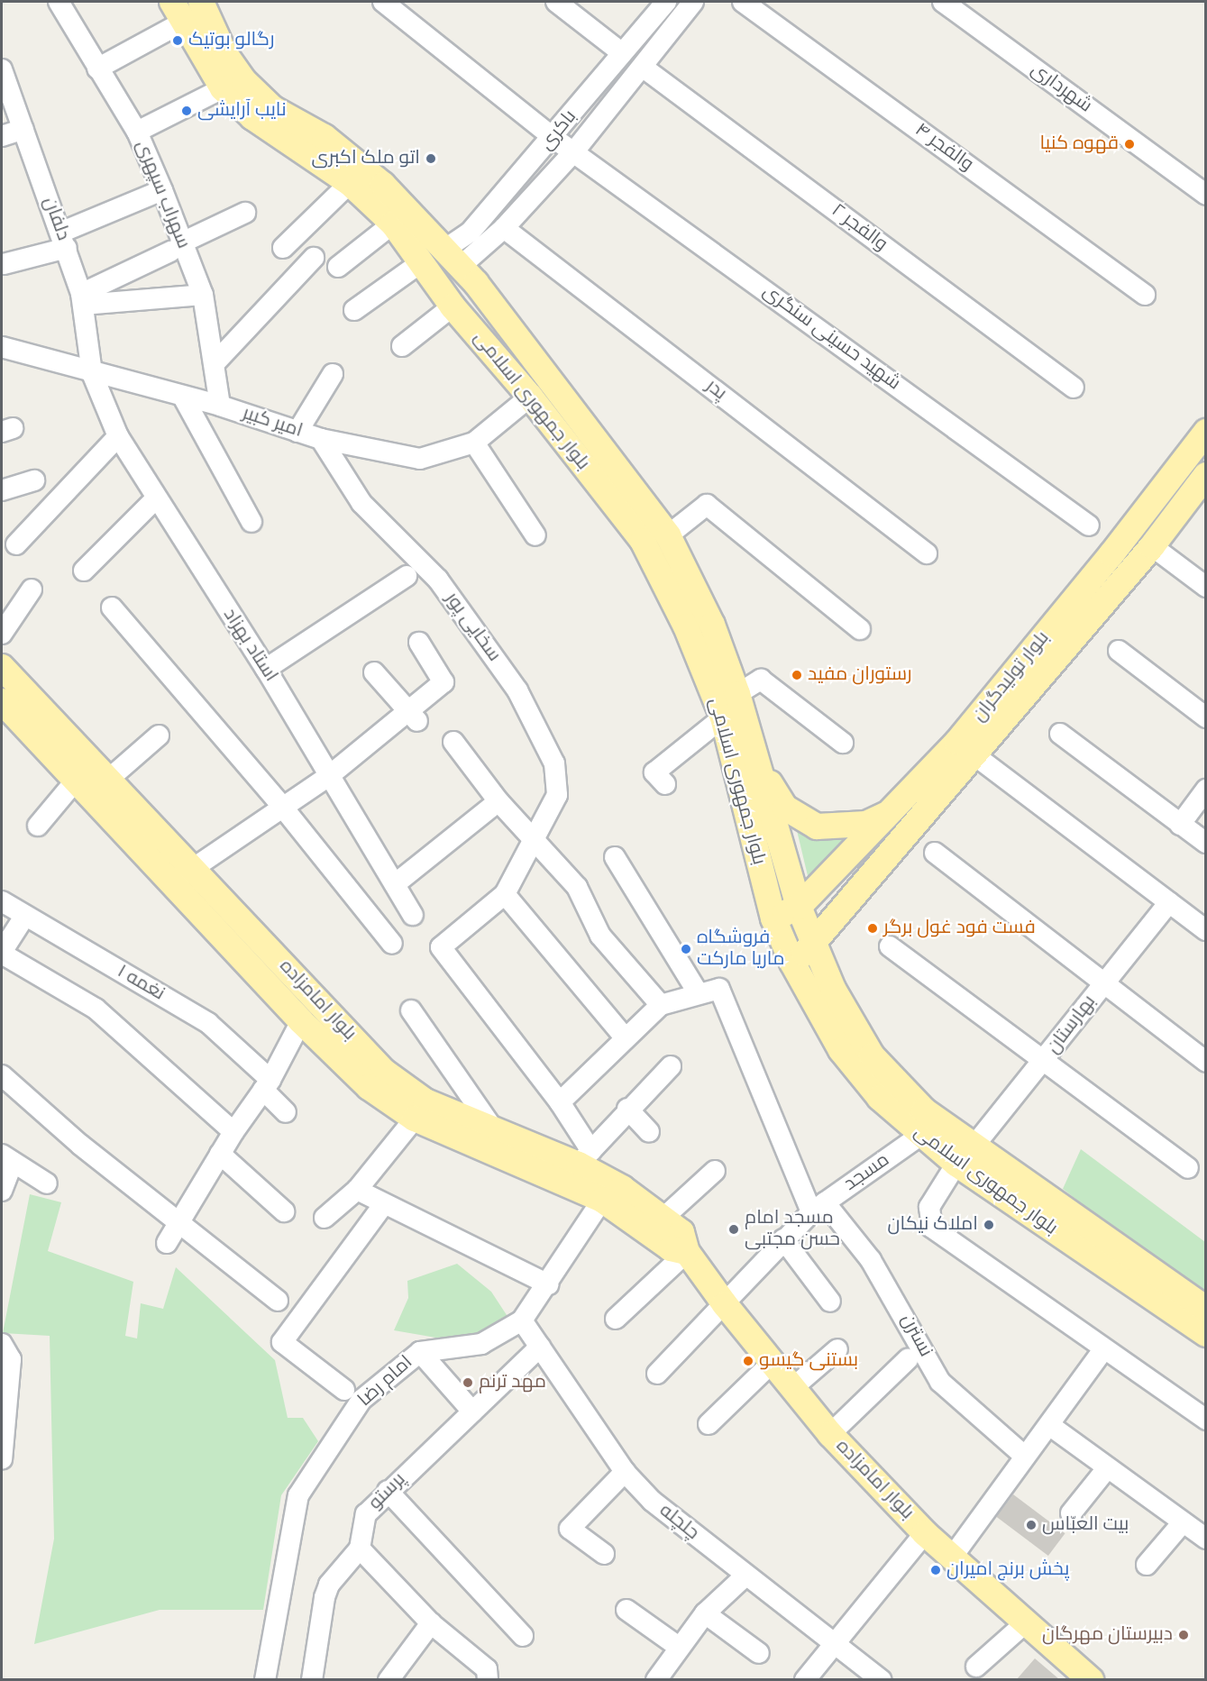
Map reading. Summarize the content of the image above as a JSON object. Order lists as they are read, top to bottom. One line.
{"streets":{"main road":["بلوار جمهوری اسلامی","بلوار تولیدگران","بلوار امامزاده"],"street":["شهرداری","باکری","والفجر ۴","سهراب سپهری","دلفان","والفجر ۲","شهید حسینی سنگری","پدر","امیر کبیر","سخایی پور","استاد بهزاد","نغمه ۱","بهارستان","مسجد","نسترن","امام رضا","پرستو","چلچله"]},"crossings":[["باکری","شهید حسینی سنگری"],["سهراب سپهری","امیر کبیر"],["دلفان","امیر کبیر"],["دلفان","استاد بهزاد"],["بلوار جمهوری اسلامی","امیر کبیر"],["بلوار جمهوری اسلامی","بلوار تولیدگران"],["بلوار جمهوری اسلامی","بهارستان"],["بلوار جمهوری اسلامی","مسجد"],["امیر کبیر","سخایی پور"],["امیر کبیر","استاد بهزاد"],["بلوار امامزاده","مسجد"],["بلوار امامزاده","امام رضا"],["مسجد","نسترن"],["امام رضا","چلچله"],["پرستو","چلچله"]],"places":["رگالو بوتیک","نایب آرایشی","قهوه کنیا","اتو ملک اکبری","رستوران مفید","فست فود غول برگر","فروشگاه ماریا مارکت","املاک نیکان","مسجد امام حسن مجتبی","بستنی گیسو","مهد ترنم","بیت العبّاس","پخش برنج امیران","دبیرستان مهرگان"]}
